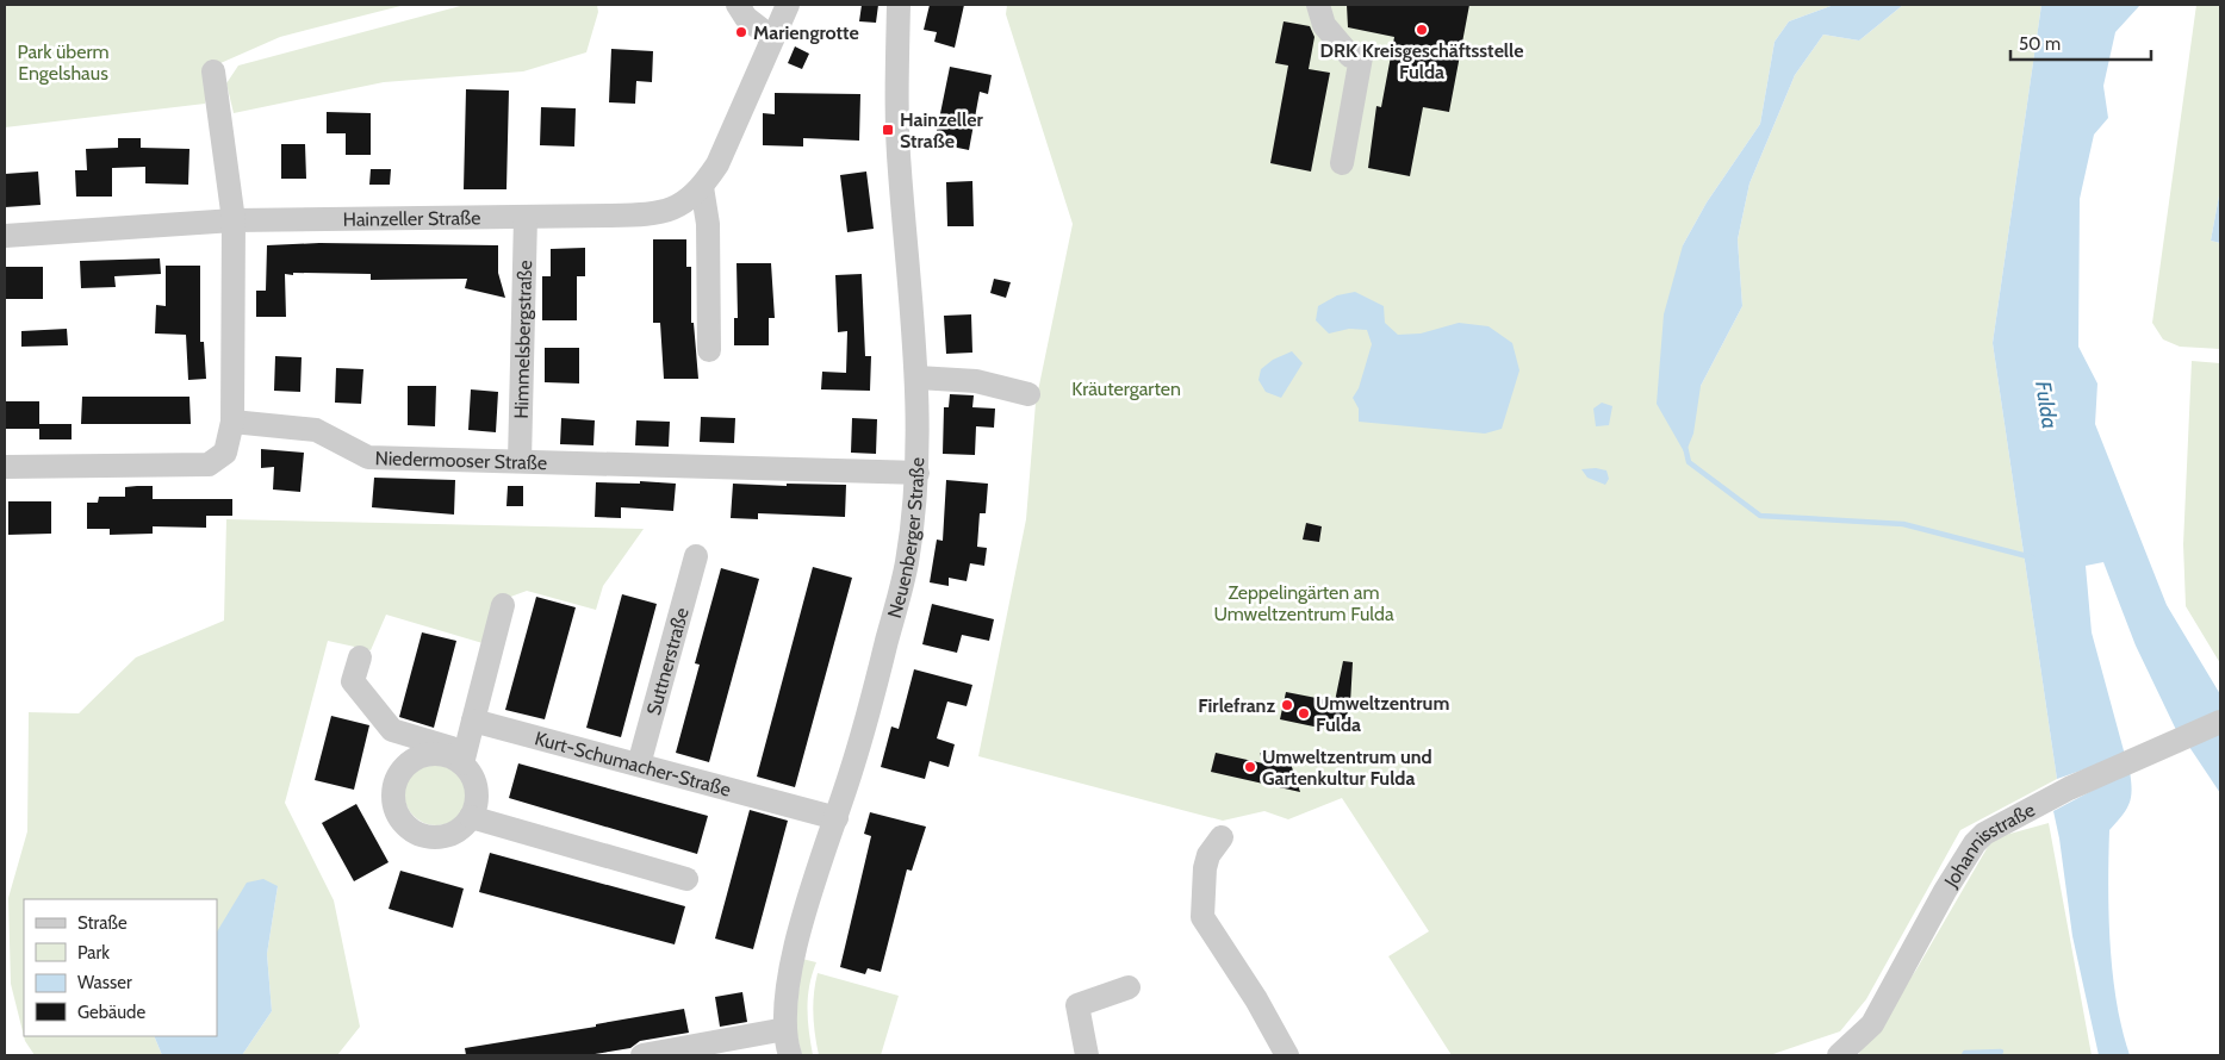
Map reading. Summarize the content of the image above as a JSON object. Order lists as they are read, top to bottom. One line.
{"streets":{"street":["Hainzeller Straße","Himmelsbergstraße","Niedermooser Straße","Neuenberger Straße","Suttnerstraße","Kurt-Schumacher-Straße","Johannisstraße"]},"crossings":[["Hainzeller Straße","Himmelsbergstraße"],["Himmelsbergstraße","Niedermooser Straße"],["Niedermooser Straße","Neuenberger Straße"],["Neuenberger Straße","Kurt-Schumacher-Straße"],["Suttnerstraße","Kurt-Schumacher-Straße"]],"water":["Fulda"],"parks":["Park überm Engelshaus","Kräutergarten","Zeppelingärten am Umweltzentrum Fulda"],"places":{"other":["DRK Kreisgeschäftsstelle Fulda","Mariengrotte","Firlefranz","Umweltzentrum Fulda","Umweltzentrum und Gartenkultur Fulda"],"transit":["Hainzeller Straße"]},"legend":["Straße","Park","Wasser","Gebäude"],"scale_bar":"50 m"}
